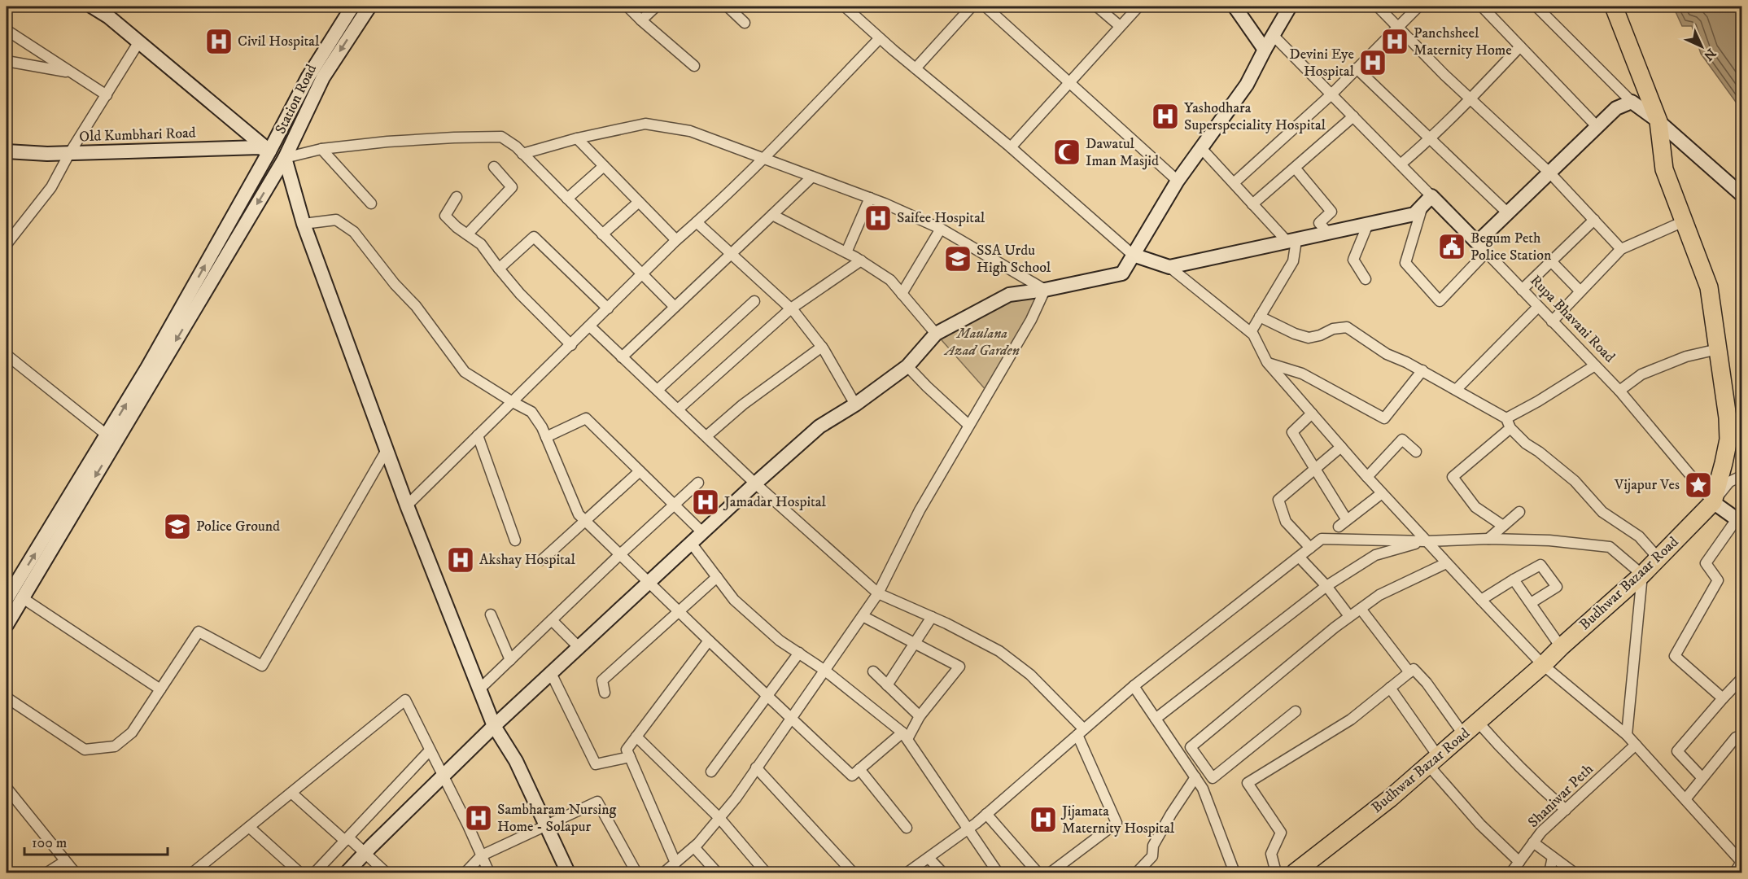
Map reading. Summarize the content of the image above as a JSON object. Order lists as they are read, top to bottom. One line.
{"streets":{"highway":["Budhwar Bazaar Road","Budhwar Bazar Road"],"street":["Station Road","Old Kumbhari Road","Rupa Bhavani Road","Shaniwar Peth"]},"crossings":[["Rupa Bhavani Road","Budhwar Bazaar Road"],["Budhwar Bazaar Road","Budhwar Bazar Road"]],"parks":["Maulana Azad Garden"],"places":{"hospital":["Civil Hospital","Panchsheel Maternity Home","Devini Eye Hospital","Yashodhara Superspeciality Hospital","Saifee Hospital","Jamadar Hospital","Akshay Hospital","Sambharam Nursing Home - Solapur","Jijamata Maternity Hospital"],"mosque":["Dawatul Iman Masjid"],"public building":["Begum Peth Police Station"],"school or university":["SSA Urdu High School","Police Ground"],"place":["Vijapur Ves"]},"scale_bar":"100 m","north":"bottom right"}
